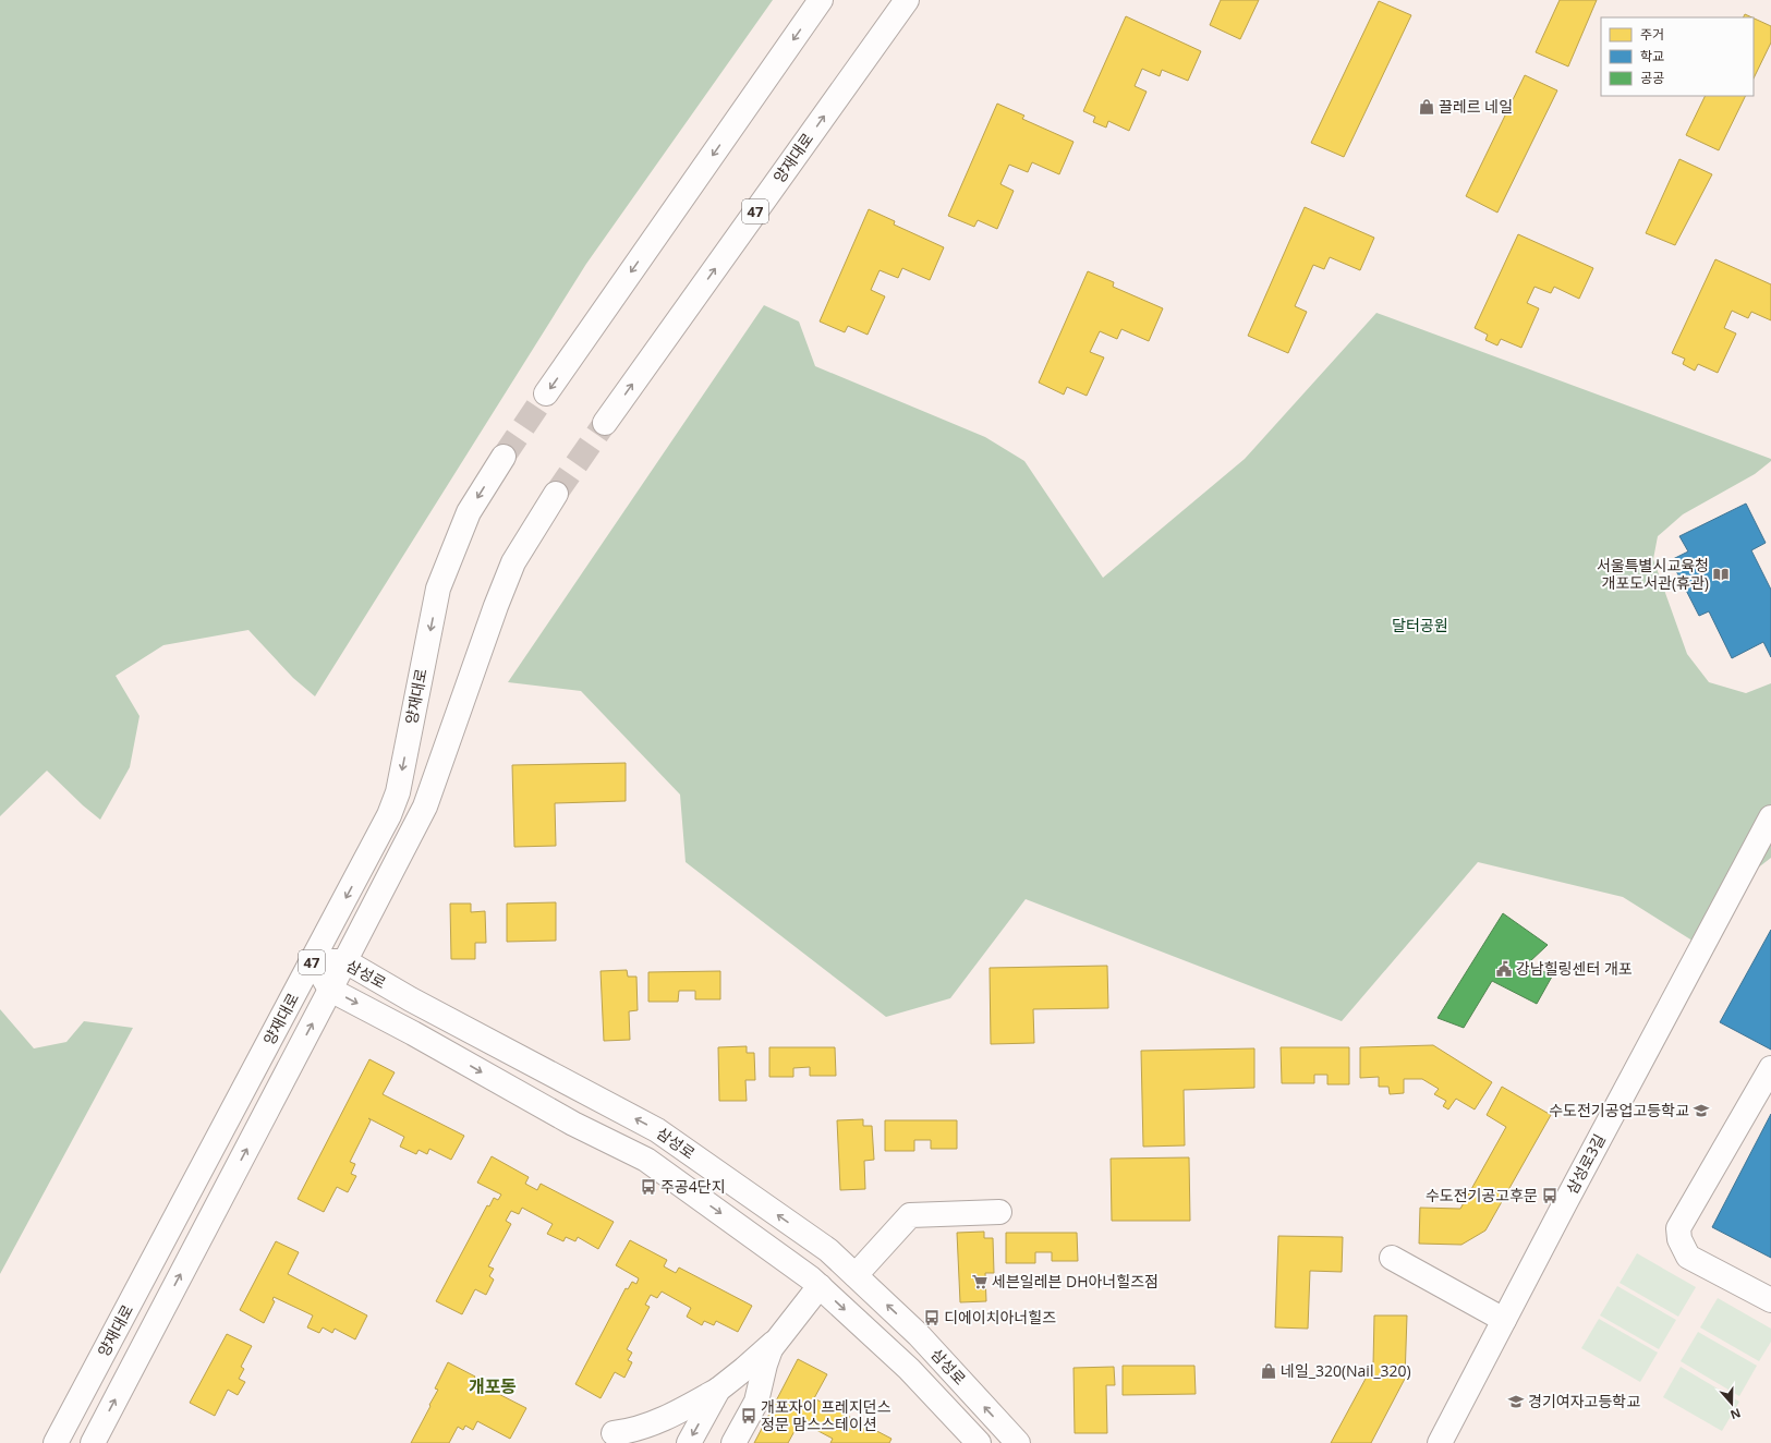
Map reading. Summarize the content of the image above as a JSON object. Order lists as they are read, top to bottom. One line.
{"streets":{"main road":["양재대로","47","삼성로","삼성로3길"]},"crossings":[["양재대로","삼성로"]],"districts":["개포동"],"parks":["달터공원"],"places":{"shop":["끌레르 네일","네일_320(Nail_320)"],"library":["서울특별시교육청 개포도서관(휴관)"],"public building":["강남힐링센터 개포"],"school or university":["수도전기공업고등학교","경기여자고등학교"],"bus stop":["주공4단지","수도전기공고후문","디에이치아너힐즈","개포자이 프레지던스 정문 맘스스테이션"],"supermarket":["세븐일레븐 DH아너힐즈점"]},"legend":["주거","학교","공공"],"north":"bottom"}
